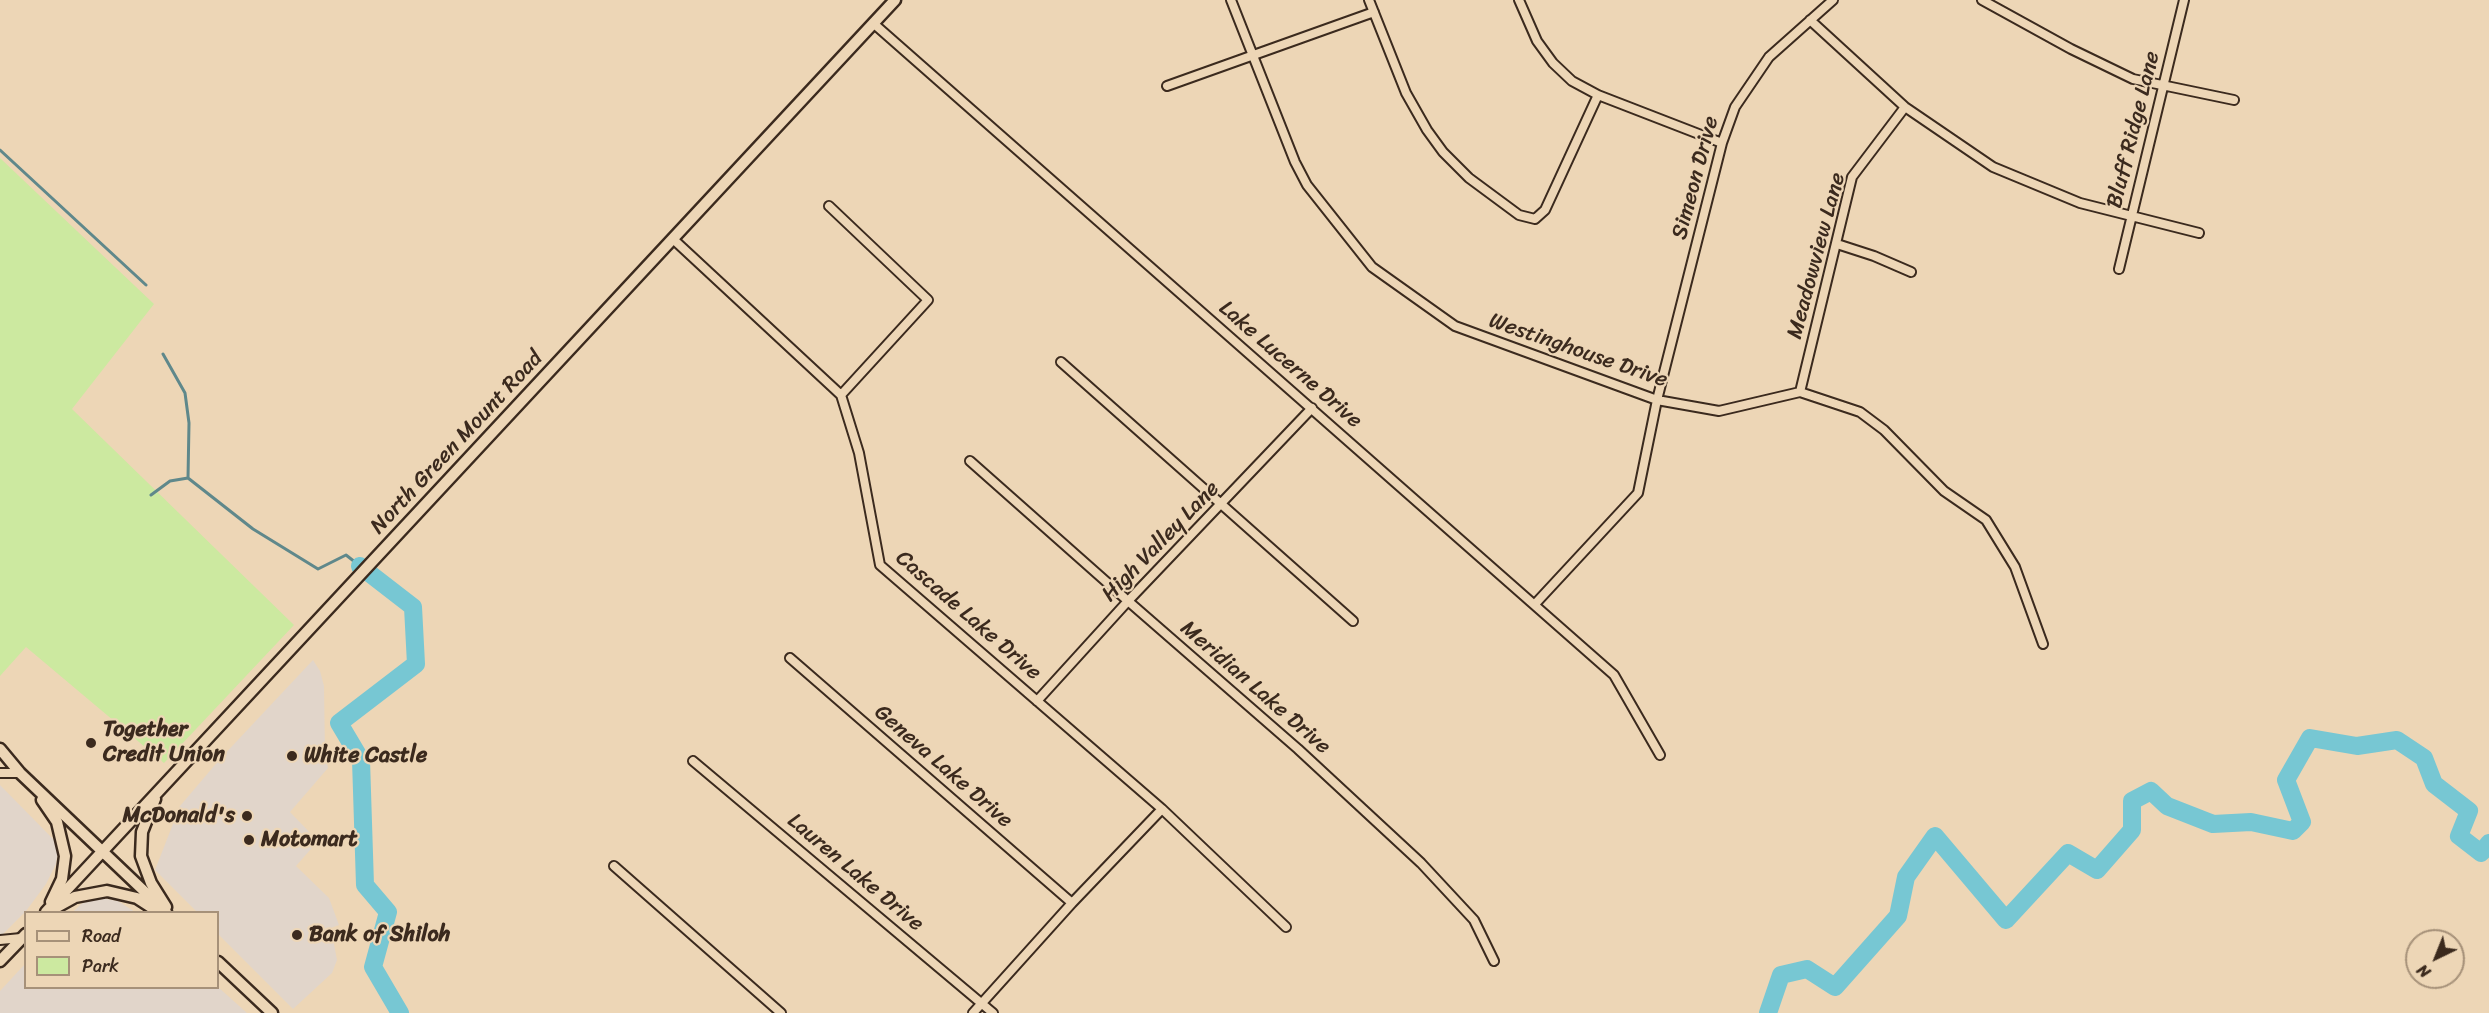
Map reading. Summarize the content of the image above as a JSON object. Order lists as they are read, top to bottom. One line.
{"streets":{"street":["Bluff Ridge Lane","Simeon Drive","Meadowview Lane","Westinghouse Drive","Lake Lucerne Drive","North Green Mount Road","High Valley Lane","Cascade Lake Drive","Meridian Lake Drive","Geneva Lake Drive","Lauren Lake Drive"]},"crossings":[["Simeon Drive","Westinghouse Drive"],["Simeon Drive","Lake Lucerne Drive"],["Meadowview Lane","Westinghouse Drive"],["Lake Lucerne Drive","North Green Mount Road"],["Lake Lucerne Drive","High Valley Lane"],["North Green Mount Road","Cascade Lake Drive"],["High Valley Lane","Cascade Lake Drive"],["High Valley Lane","Meridian Lake Drive"]],"places":["Together Credit Union","White Castle","McDonald's","Motomart","Bank of Shiloh"],"legend":["Road","Park"],"north":"bottom left"}
